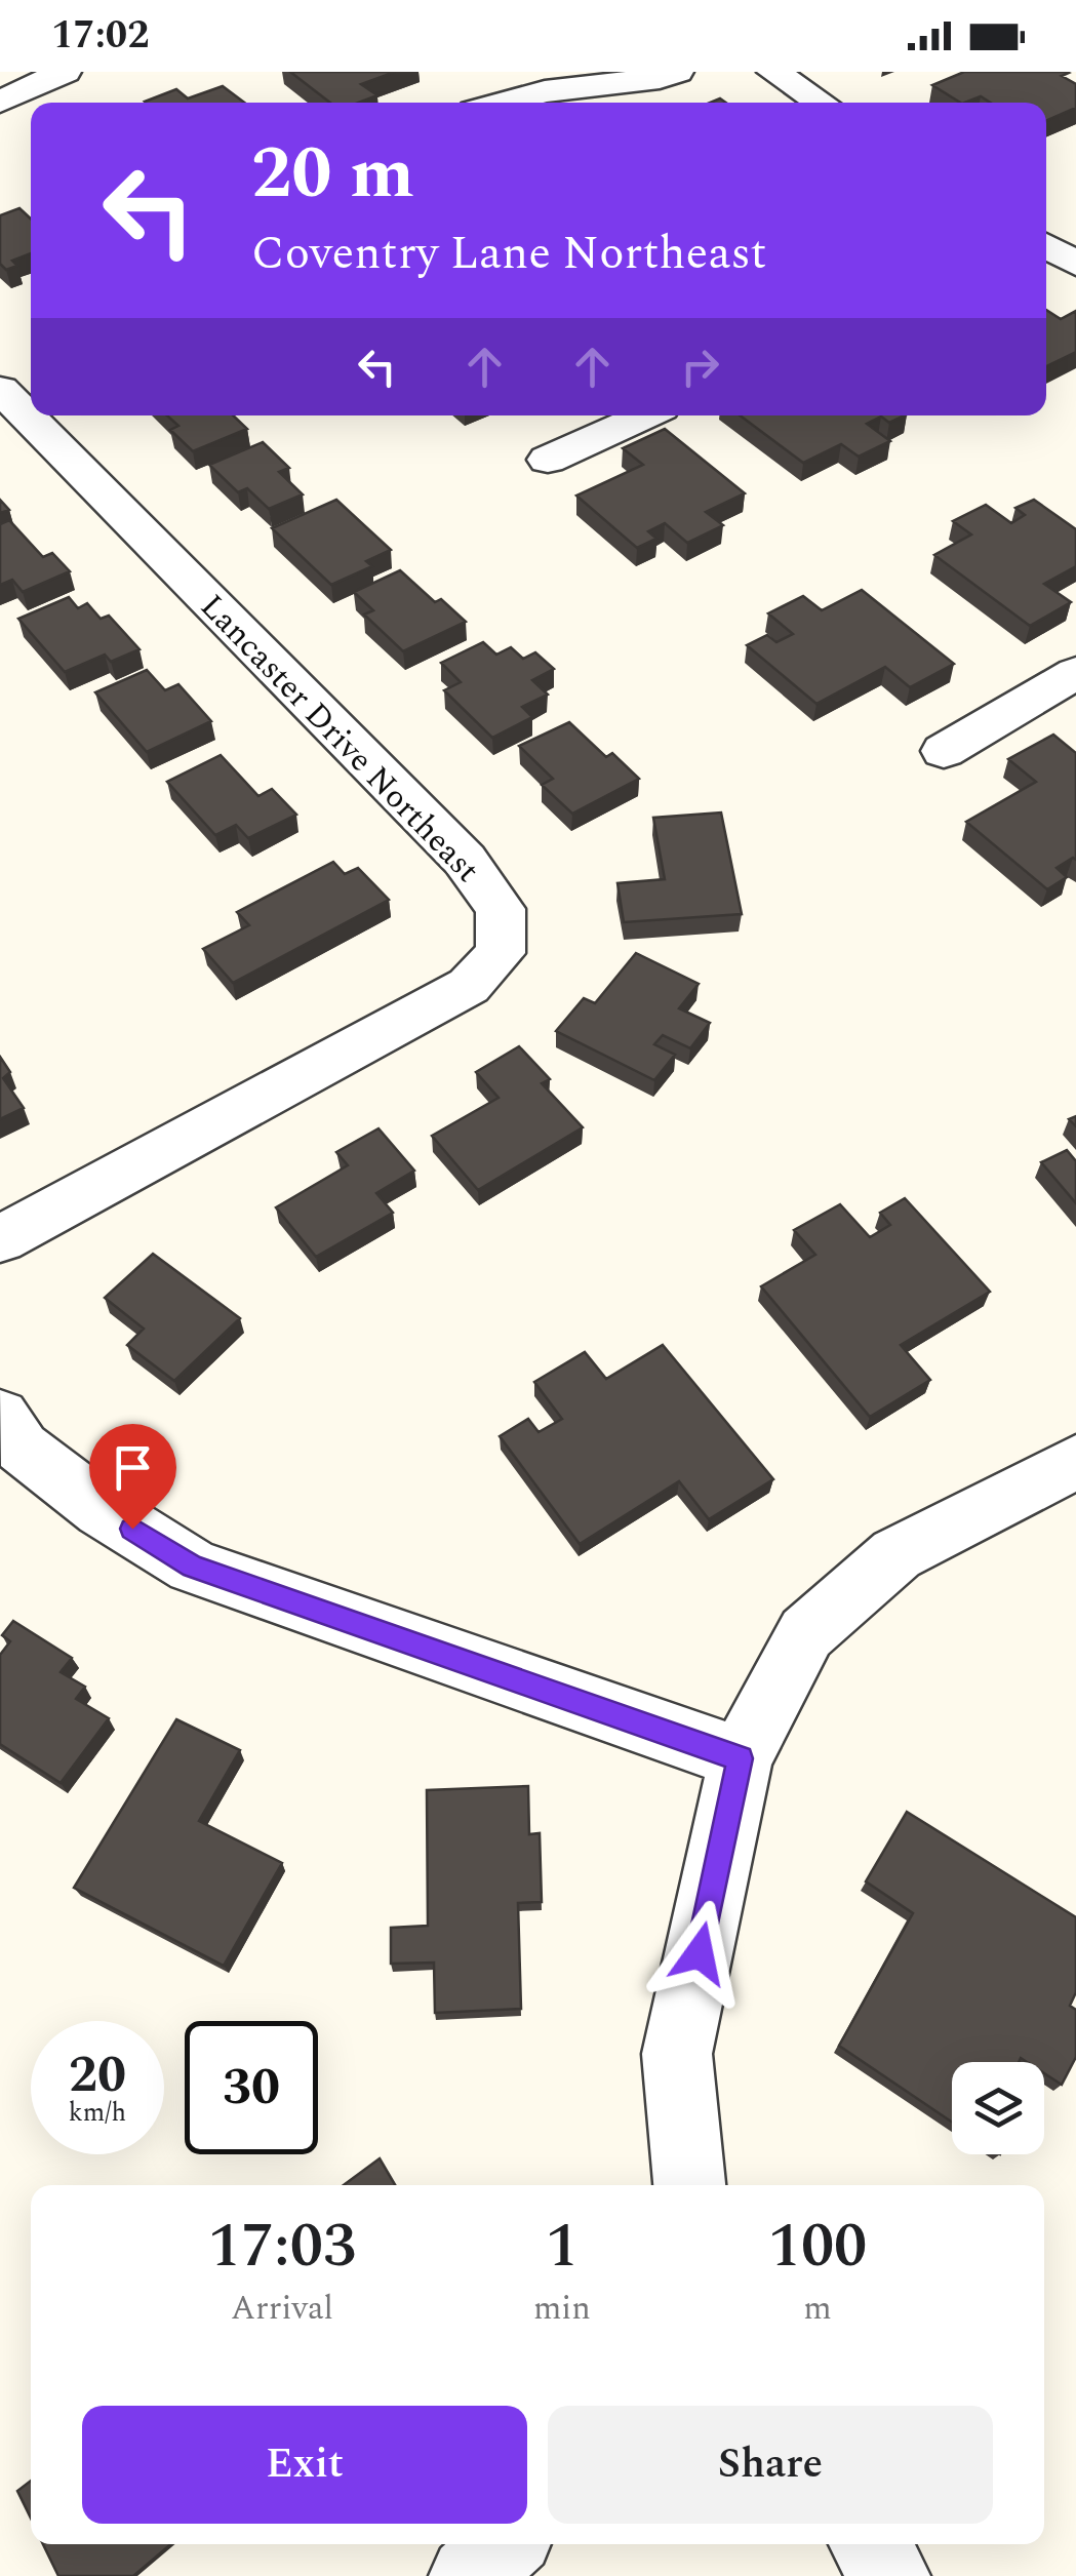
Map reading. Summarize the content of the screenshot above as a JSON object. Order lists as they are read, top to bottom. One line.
{"streets":{"street":["Lancaster Drive Northeast"]},"page":{"status":"17:02","turn":["20 m","Coventry Lane Northeast"],"speed":"20 km/h","limit":"30","eta":["17:03","Arrival","1","min","100","m"],"buttons":["Exit","Share"]}}
